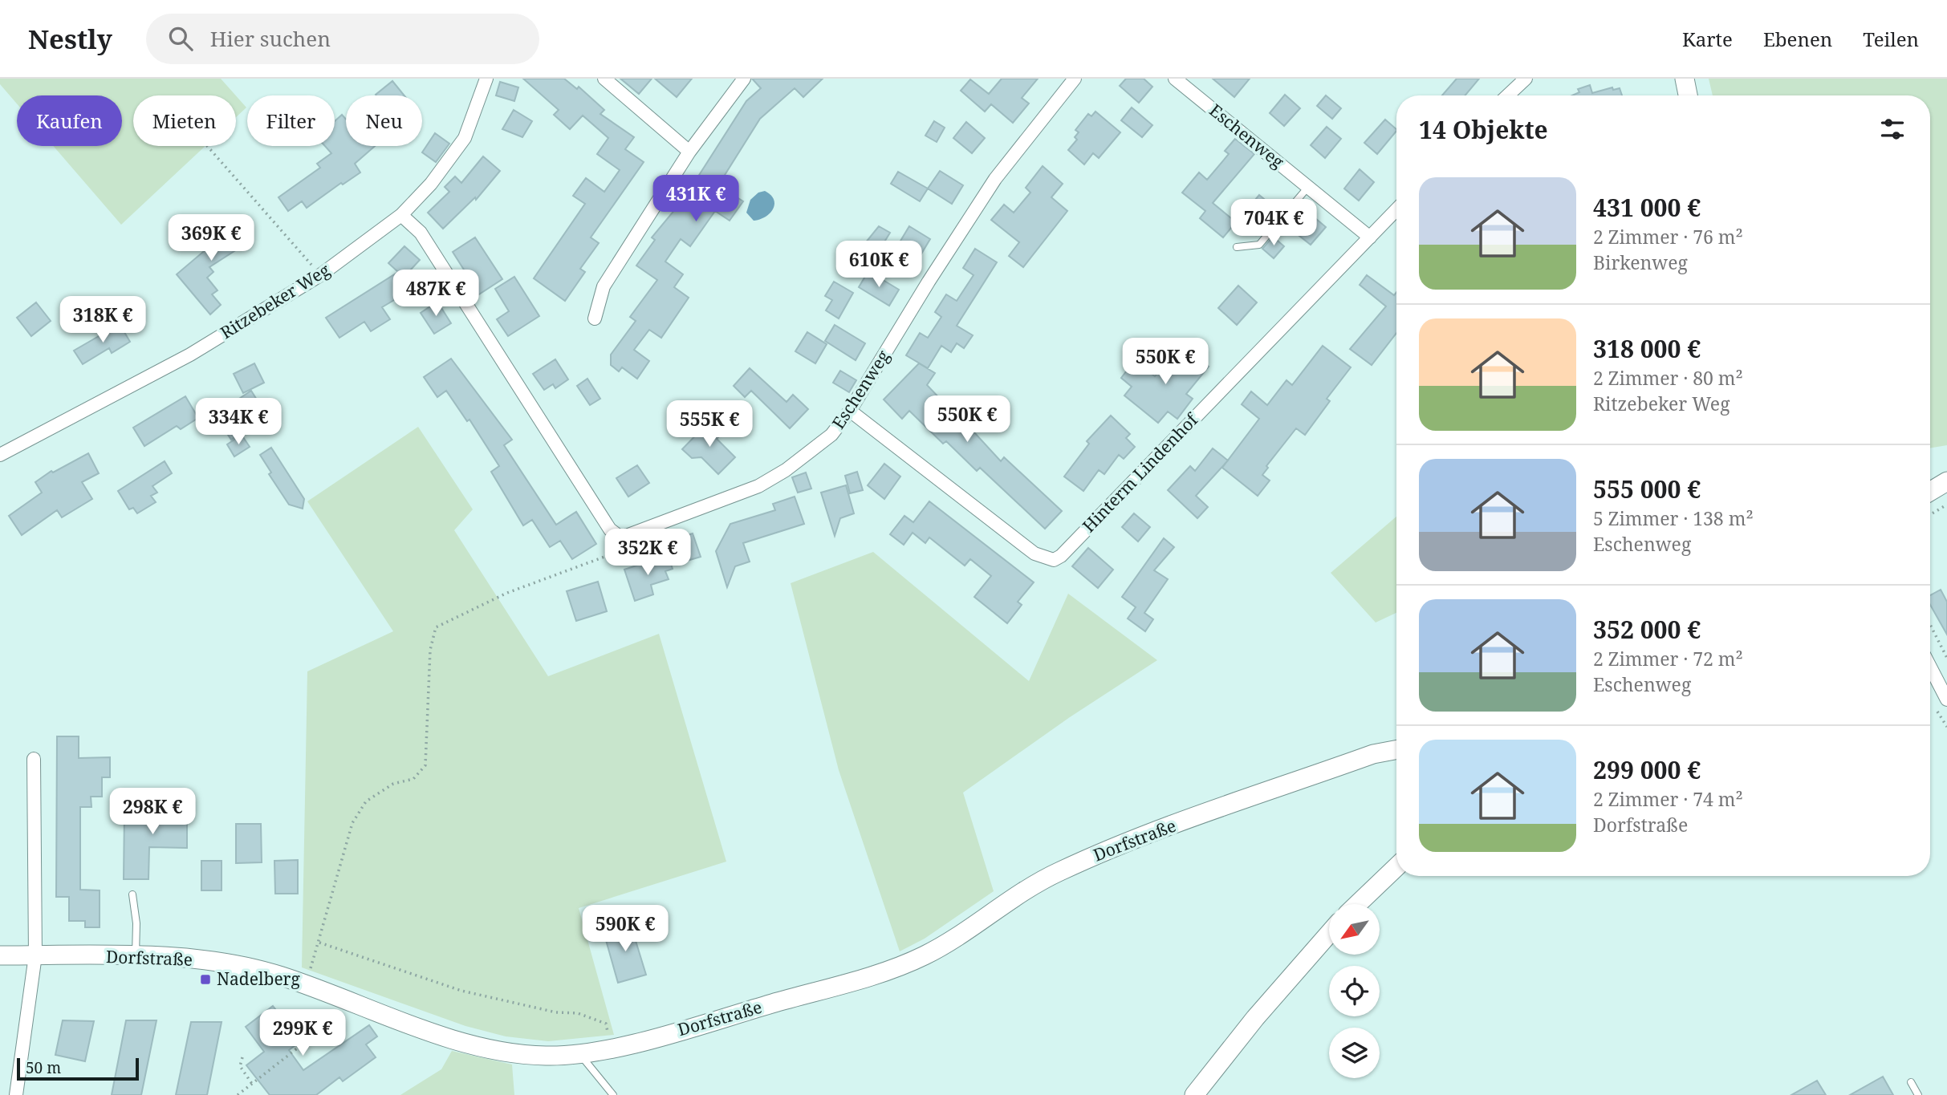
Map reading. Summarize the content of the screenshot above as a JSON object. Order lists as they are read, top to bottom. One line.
{"streets":{"street":["Eschenweg","Ritzebeker Weg","Hinterm Lindenhof","Dorfstraße"]},"crossings":[["Eschenweg","Hinterm Lindenhof"]],"places":{"transit":["Nadelberg"]},"scale_bar":"50 m","north":"bottom left","page":{"header":"Nestly","search":"Hier suchen","nav":["Karte","Ebenen","Teilen"],"chip":["Kaufen","Mieten","Filter","Neu"],"heading":"14 Objekte","list":[{"name":"431 000 €","note":"2 Zimmer · 76 m² · Birkenweg"},{"name":"318 000 €","note":"2 Zimmer · 80 m² · Ritzebeker Weg"},{"name":"555 000 €","note":"5 Zimmer · 138 m² · Eschenweg"},{"name":"352 000 €","note":"2 Zimmer · 72 m² · Eschenweg"},{"name":"299 000 €","note":"2 Zimmer · 74 m² · Dorfstraße"}],"price":["431K €","704K €","369K €","610K €","487K €","318K €","550K €","550K €","334K €","555K €","352K €","298K €","590K €","299K €"],"scale":"50 m"}}
